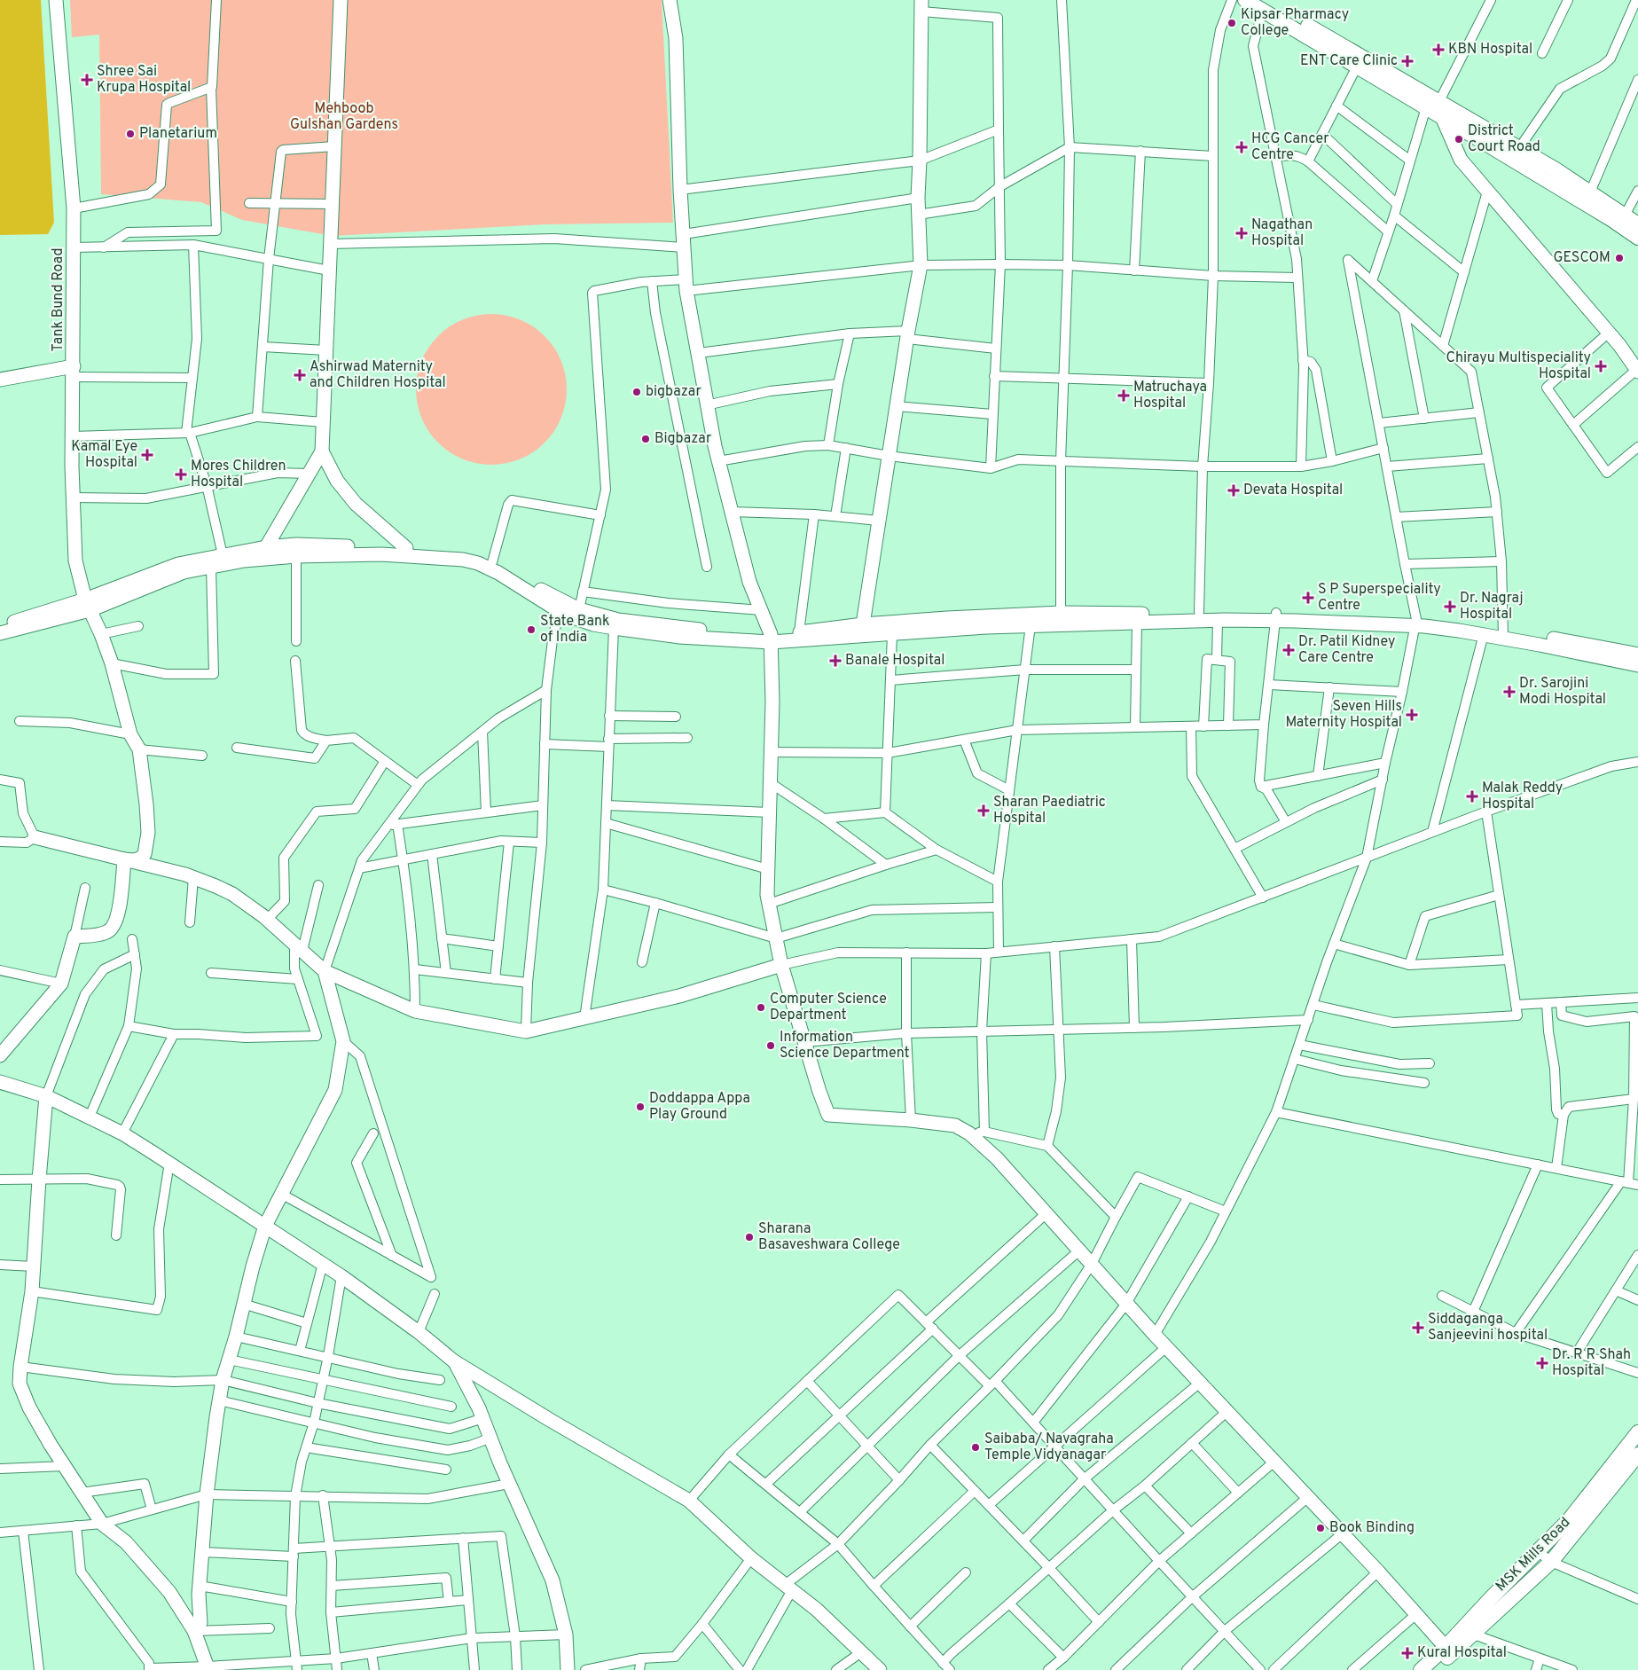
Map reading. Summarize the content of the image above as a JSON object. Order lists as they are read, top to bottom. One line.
{"streets":{"main road":["MSK Mills Road"],"street":["Tank Bund Road"]},"parks":["Mehboob Gulshan Gardens"],"places":{"other":["Kipsar Pharmacy College","Planetarium","District Court Road","GESCOM","bigbazar","Bigbazar","State Bank of India","Computer Science Department","Information Science Department","Doddappa Appa Play Ground","Sharana Basaveshwara College","Saibaba/ Navagraha Temple Vidyanagar","Book Binding"],"health":["KBN Hospital","ENT Care Clinic","Shree Sai Krupa Hospital","HCG Cancer Centre","Nagathan Hospital","Chirayu Multispeciality Hospital","Ashirwad Maternity and Children Hospital","Matruchaya Hospital","Kamal Eye Hospital","Mores Children Hospital","Devata Hospital","S P Superspeciality Centre","Dr. Nagraj Hospital","Dr. Patil Kidney Care Centre","Banale Hospital","Dr. Sarojini Modi Hospital","Seven Hills Maternity Hospital","Malak Reddy Hospital","Sharan Paediatric Hospital","Siddaganga Sanjeevini hospital","Dr. R R Shah Hospital","Kural Hospital"]}}
